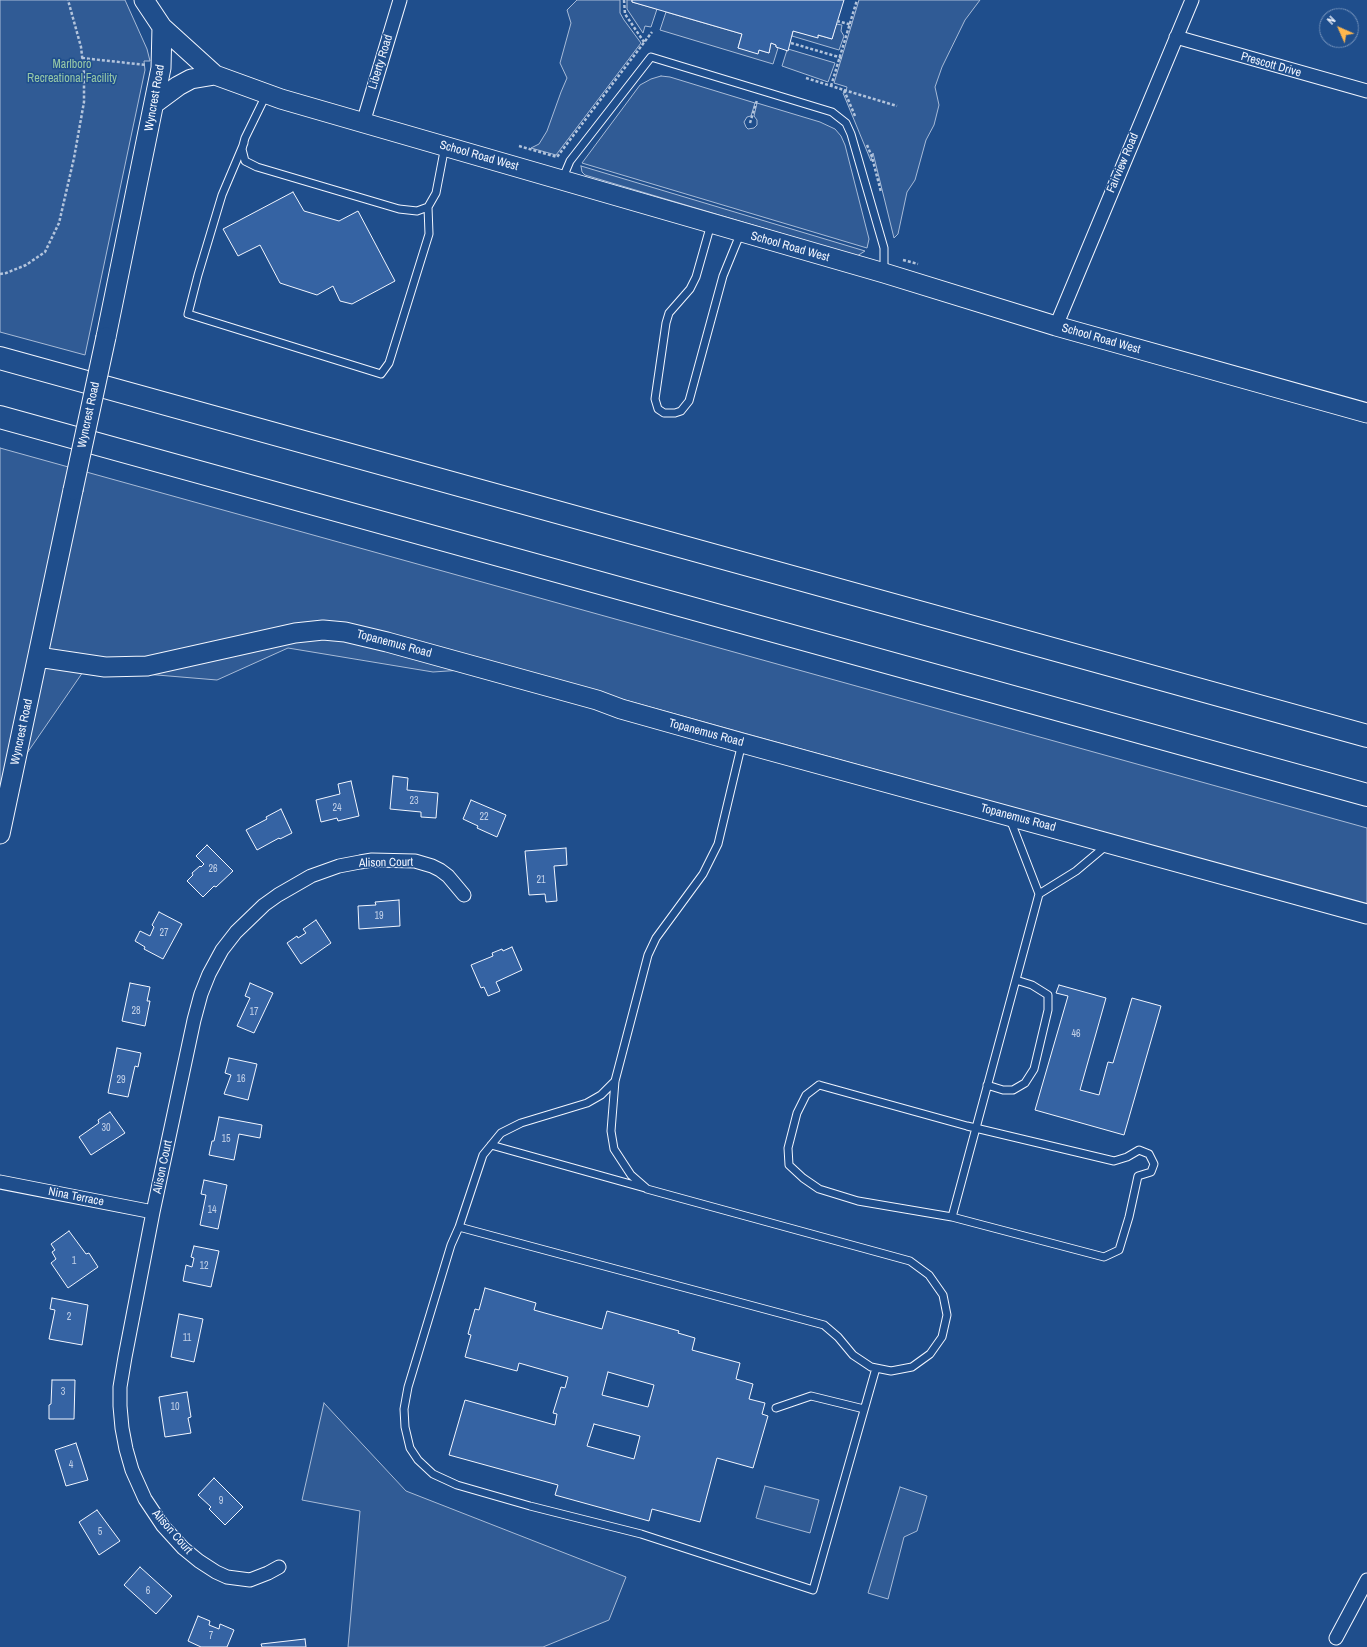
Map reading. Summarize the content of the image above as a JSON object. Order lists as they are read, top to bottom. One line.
{"streets":{"street":["Liberty Road","Prescott Drive","Wyncrest Road","School Road West","Fairview Road","Topanemus Road","Alison Court","Nina Terrace"]},"crossings":[["Liberty Road","School Road West"],["Prescott Drive","Fairview Road"],["Wyncrest Road","School Road West"],["Wyncrest Road","Topanemus Road"],["School Road West","Fairview Road"],["Alison Court","Nina Terrace"]],"parks":["Marlboro Recreational Facility"],"house_numbers":["23","24","22","26","21","19","27","28","17","46","16","29","30","15","14","1","12","2","11","3","10","4","9","5","6","7"],"north":"top left"}
